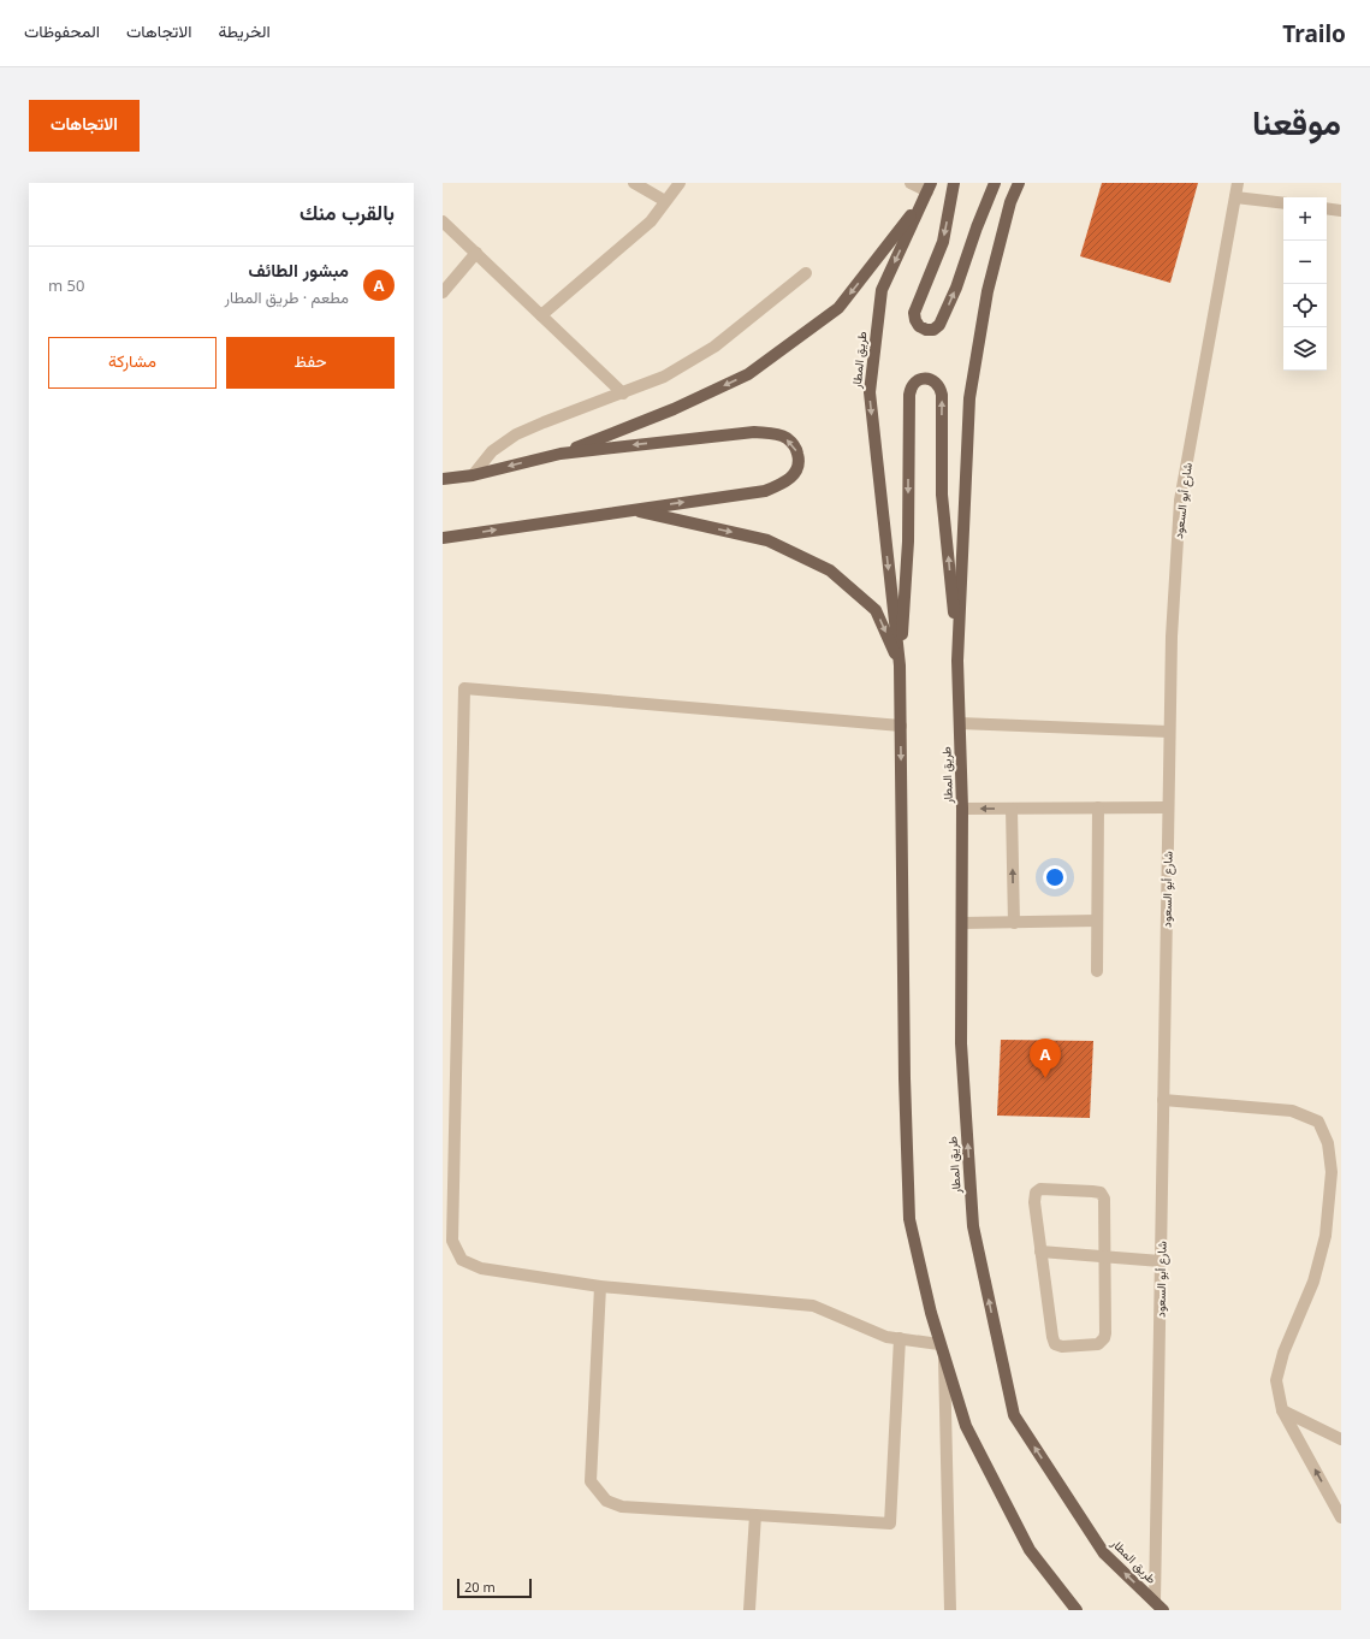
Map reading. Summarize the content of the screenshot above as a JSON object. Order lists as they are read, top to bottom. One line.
{"streets":{"main road":["طريق المطار"],"street":["شارع أبو السعود"]},"crossings":[["طريق المطار","شارع أبو السعود"]],"scale_bar":"20 m","page":{"header":"Trailo","nav":["الخريطة","الاتجاهات","المحفوظات"],"title":"موقعنا","buttons":["الاتجاهات",["حفظ","مشاركة"]],"heading":"بالقرب منك","map_buttons":["+","−"],"list":[{"mark":"A","name":"مبشور الطائف","note":"مطعم · طريق المطار","value":"50 m"}],"pins":"A","scale":"20 m"}}
